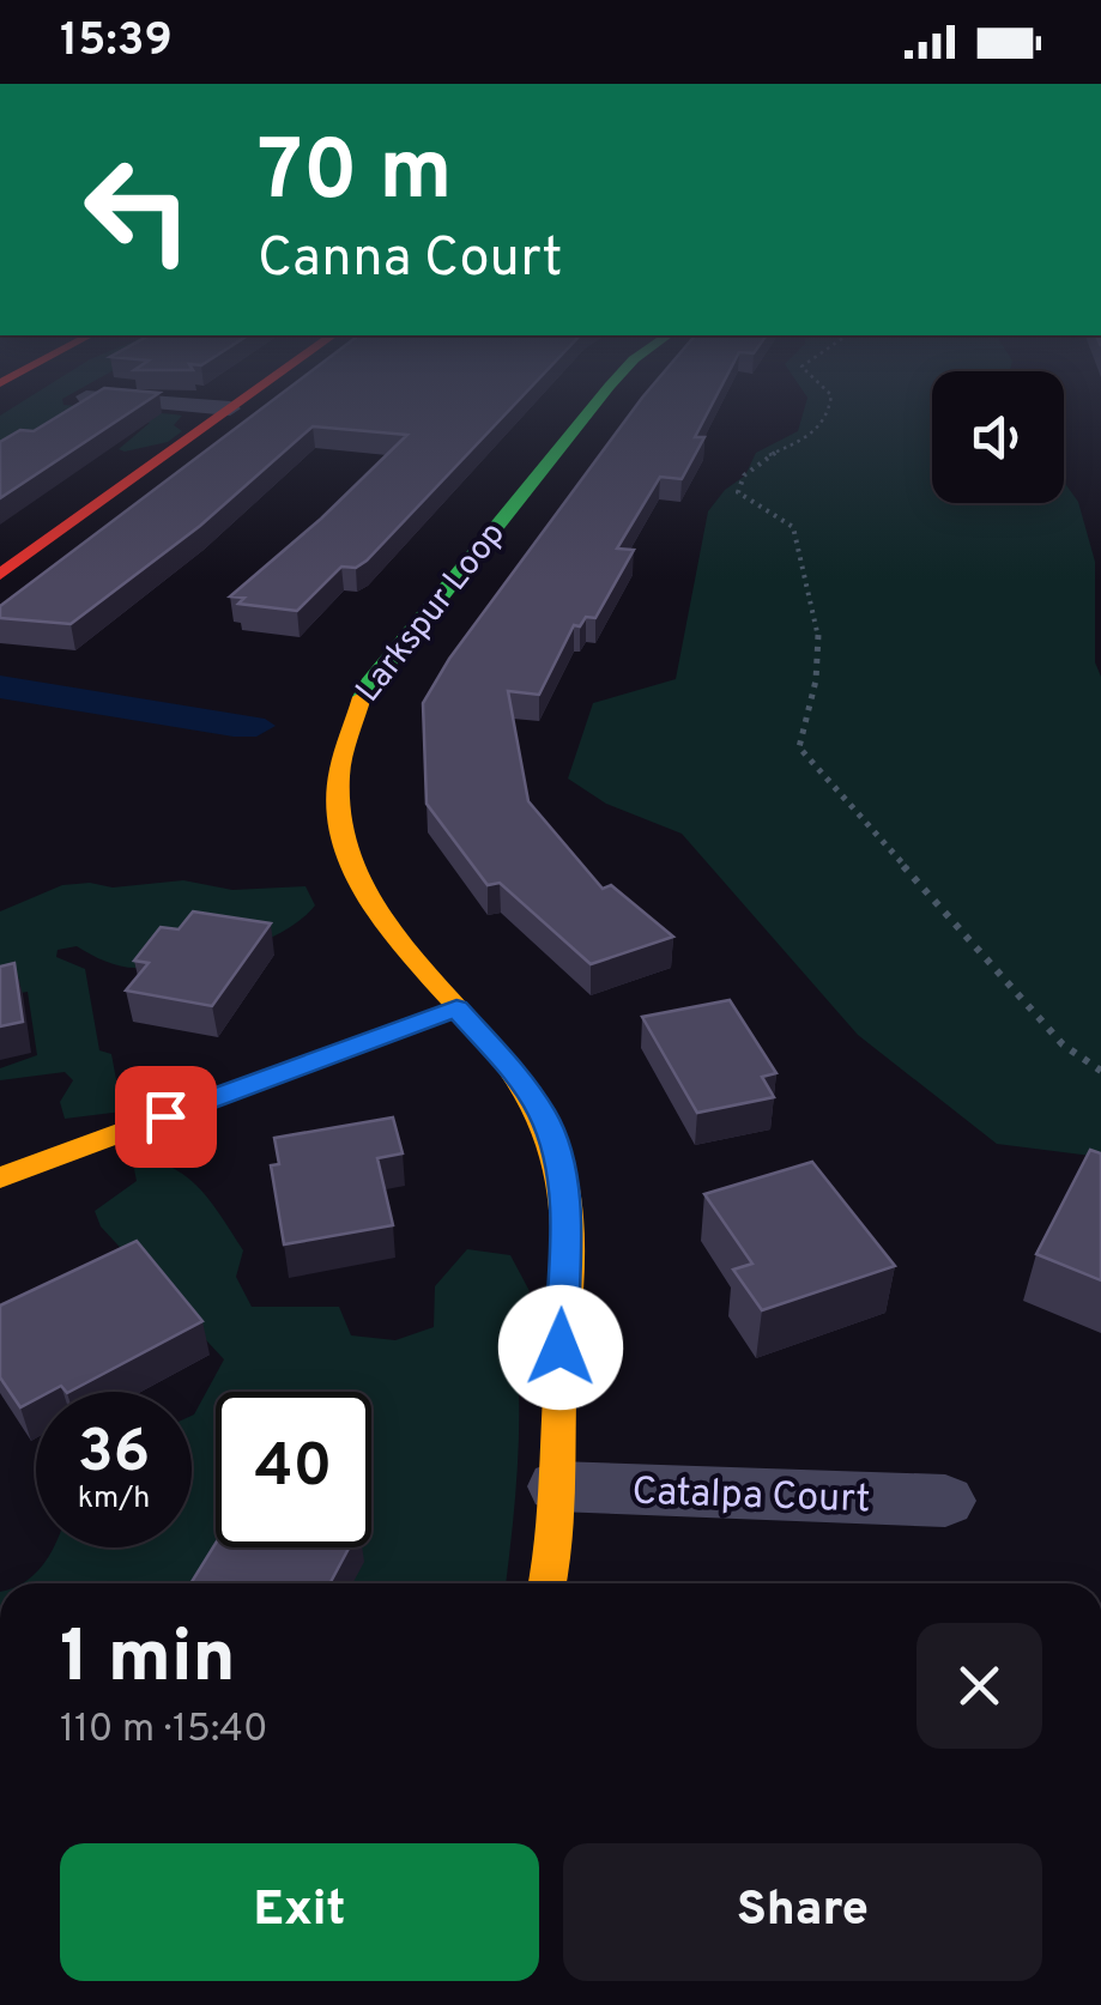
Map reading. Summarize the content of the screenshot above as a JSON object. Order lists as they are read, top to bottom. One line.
{"streets":{"street":["Larkspur Loop","Catalpa Court"]},"crossings":[["Larkspur Loop","Catalpa Court"]],"page":{"status":"15:39","turn":["70 m","Canna Court"],"speed":"36 km/h","limit":"40","heading":["1 min","110 m · 15:40"],"buttons":["Exit","Share"]}}
